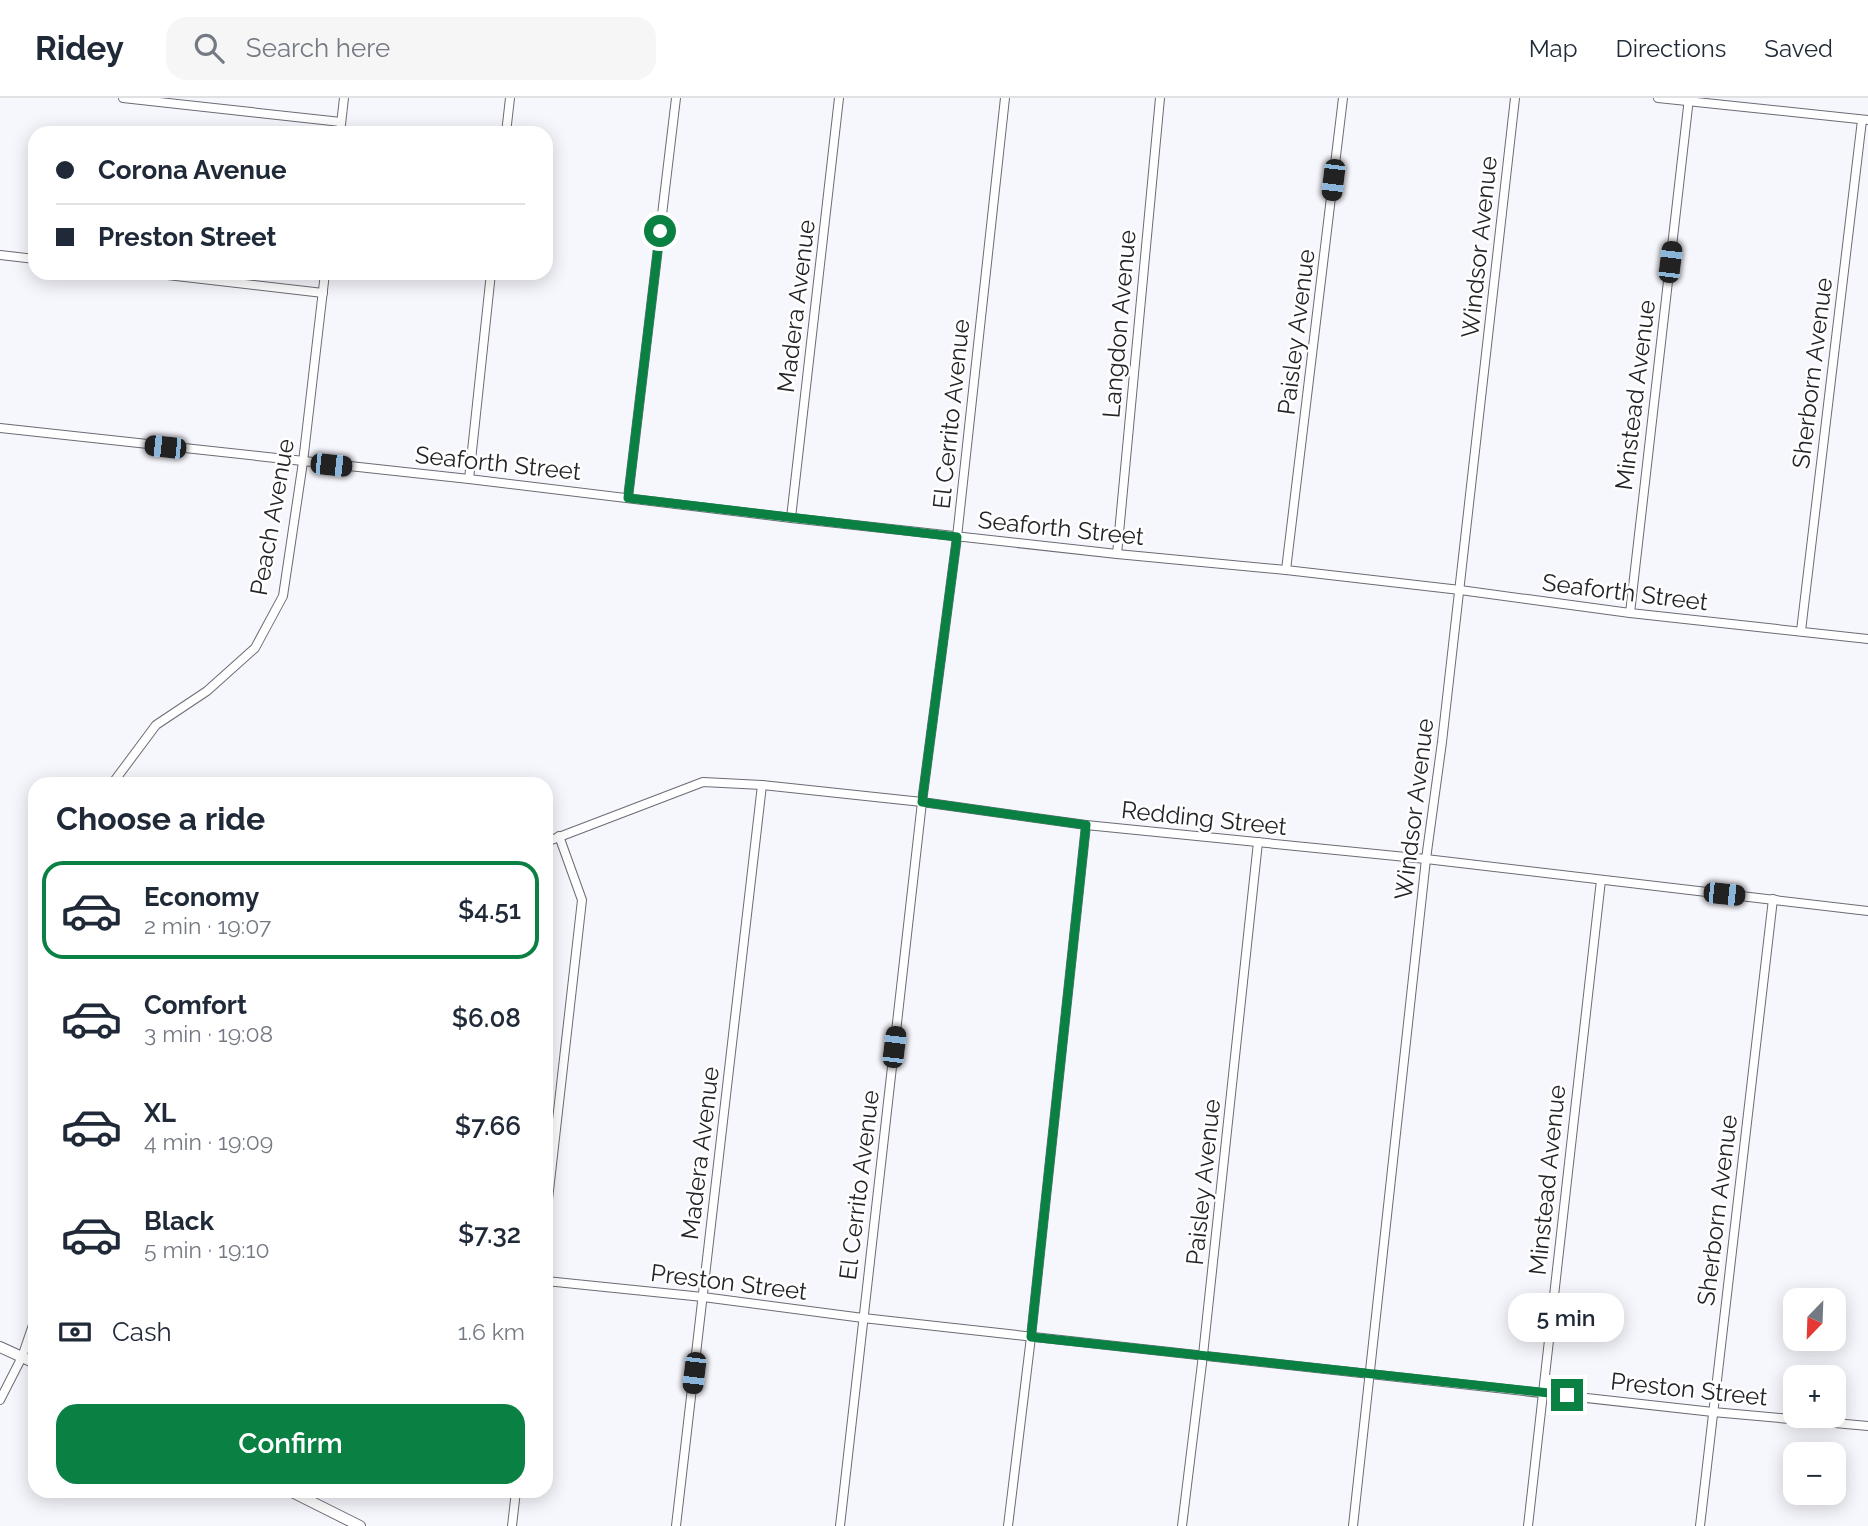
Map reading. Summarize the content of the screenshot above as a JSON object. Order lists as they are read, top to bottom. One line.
{"streets":{"street":["Windsor Avenue","Madera Avenue","Langdon Avenue","Paisley Avenue","Sherborn Avenue","Minstead Avenue","El Cerrito Avenue","Seaforth Street","Peach Avenue","Redding Street","Preston Street"]},"crossings":[["Windsor Avenue","Seaforth Street"],["Windsor Avenue","Redding Street"],["Windsor Avenue","Preston Street"],["Madera Avenue","Seaforth Street"],["Madera Avenue","Redding Street"],["Madera Avenue","Preston Street"],["Langdon Avenue","Seaforth Street"],["Paisley Avenue","Seaforth Street"],["Paisley Avenue","Redding Street"],["Paisley Avenue","Preston Street"],["Sherborn Avenue","Seaforth Street"],["Sherborn Avenue","Redding Street"],["Sherborn Avenue","Preston Street"],["Minstead Avenue","Seaforth Street"],["Minstead Avenue","Redding Street"],["Minstead Avenue","Preston Street"],["El Cerrito Avenue","Seaforth Street"],["El Cerrito Avenue","Redding Street"],["El Cerrito Avenue","Preston Street"],["Seaforth Street","Peach Avenue"]],"north":"bottom left","page":{"header":"Ridey","search":"Search here","nav":["Map","Directions","Saved"],"banner":["Corona Avenue","Preston Street"],"heading":"Choose a ride","list":[{"name":"Economy","note":"2 min · 19:07","value":"$4.51"},{"name":"Comfort","note":"3 min · 19:08","value":"$6.08"},{"name":"XL","note":"4 min · 19:09","value":"$7.66"},{"name":"Black","note":"5 min · 19:10","value":"$7.32"}],"map_buttons":["+","−"],"bubble":"5 min","pay":["Cash","1.6 km"],"buttons":"Confirm"}}
